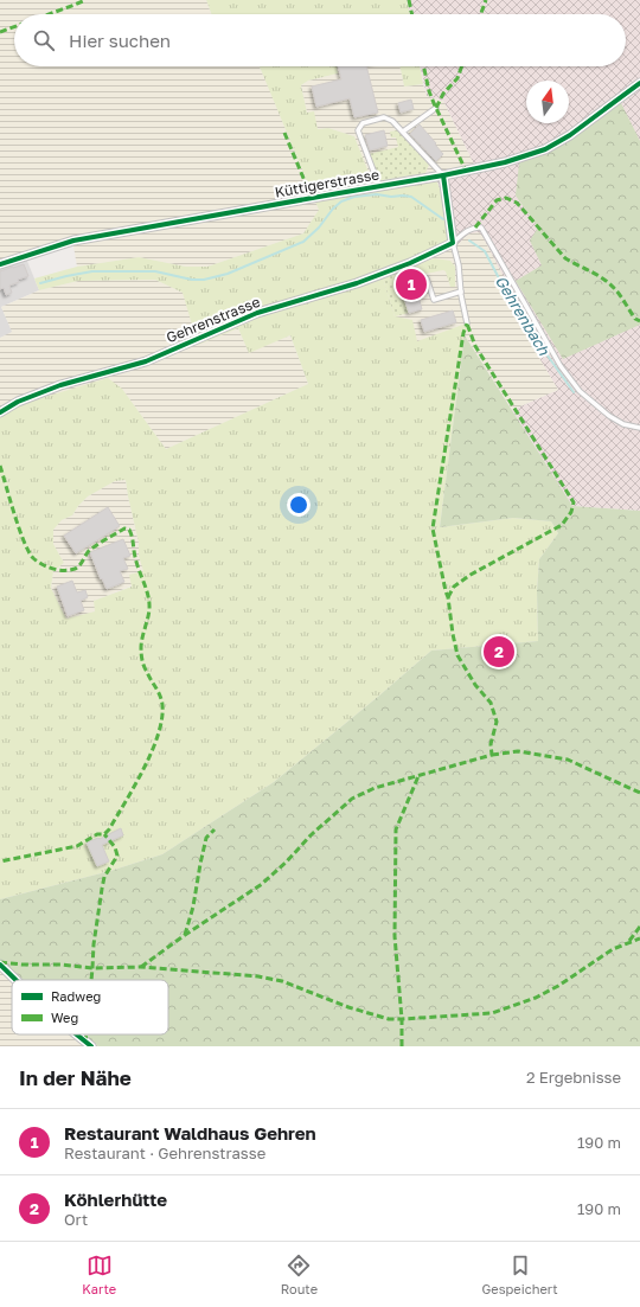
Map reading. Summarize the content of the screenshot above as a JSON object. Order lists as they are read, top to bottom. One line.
{"streets":{"street":["Küttigerstrasse","Gehrenstrasse"]},"water":["Gehrenbach"],"legend":["Radweg","Weg"],"north":"top","page":{"search":"Hier suchen","pins":["1","2"],"heading":["In der Nähe","2 Ergebnisse"],"list":[{"mark":"1","name":"Restaurant Waldhaus Gehren","note":"Restaurant · Gehrenstrasse","value":"190 m"},{"mark":"2","name":"Köhlerhütte","note":"Ort","value":"190 m"}],"nav":["Karte","Route","Gespeichert"]}}
